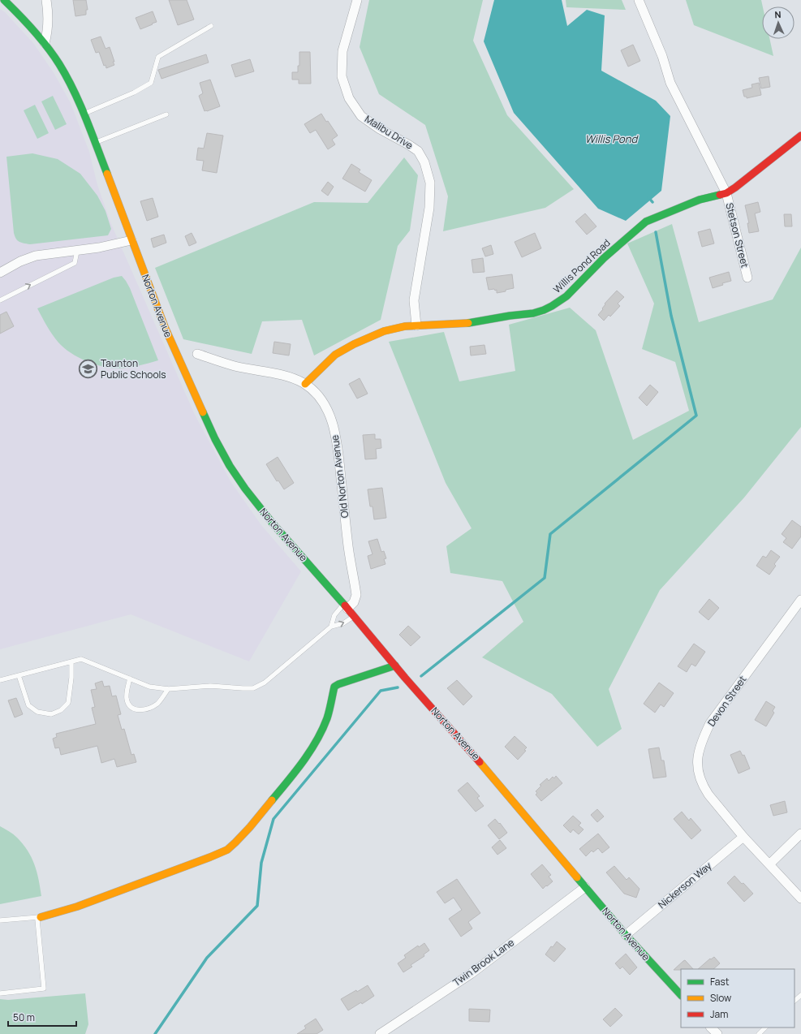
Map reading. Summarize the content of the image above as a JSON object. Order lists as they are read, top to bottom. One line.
{"streets":{"street":["Malibu Drive","Stetson Street","Willis Pond Road","Norton Avenue","Old Norton Avenue","Devon Street","Nickerson Way","Twin Brook Lane"]},"crossings":[["Malibu Drive","Willis Pond Road"],["Stetson Street","Willis Pond Road"],["Willis Pond Road","Old Norton Avenue"],["Norton Avenue","Old Norton Avenue"],["Norton Avenue","Nickerson Way"],["Norton Avenue","Twin Brook Lane"],["Devon Street","Nickerson Way"]],"water":["Willis Pond"],"places":{"school or university":["Taunton Public Schools"]},"legend":["Fast","Slow","Jam"],"scale_bar":"50 m","north":"top"}
